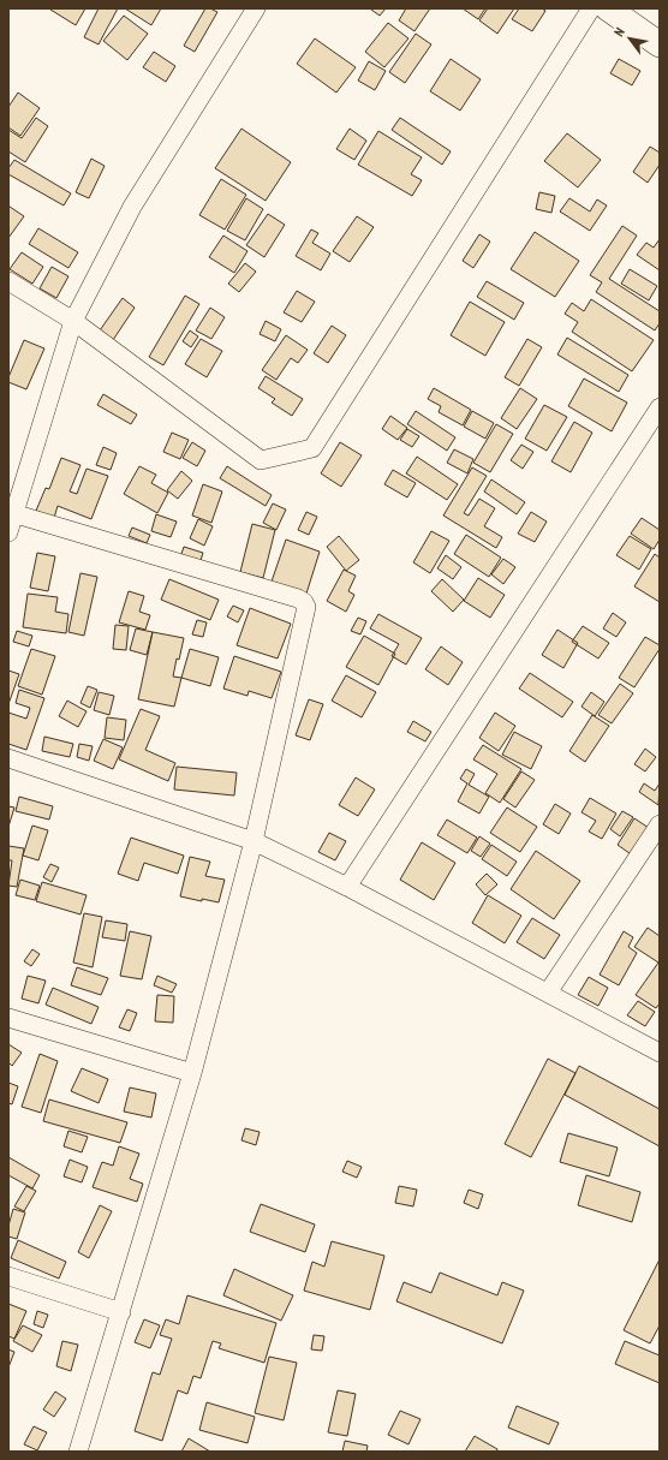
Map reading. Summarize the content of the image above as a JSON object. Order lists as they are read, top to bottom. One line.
{"north":"top left"}
